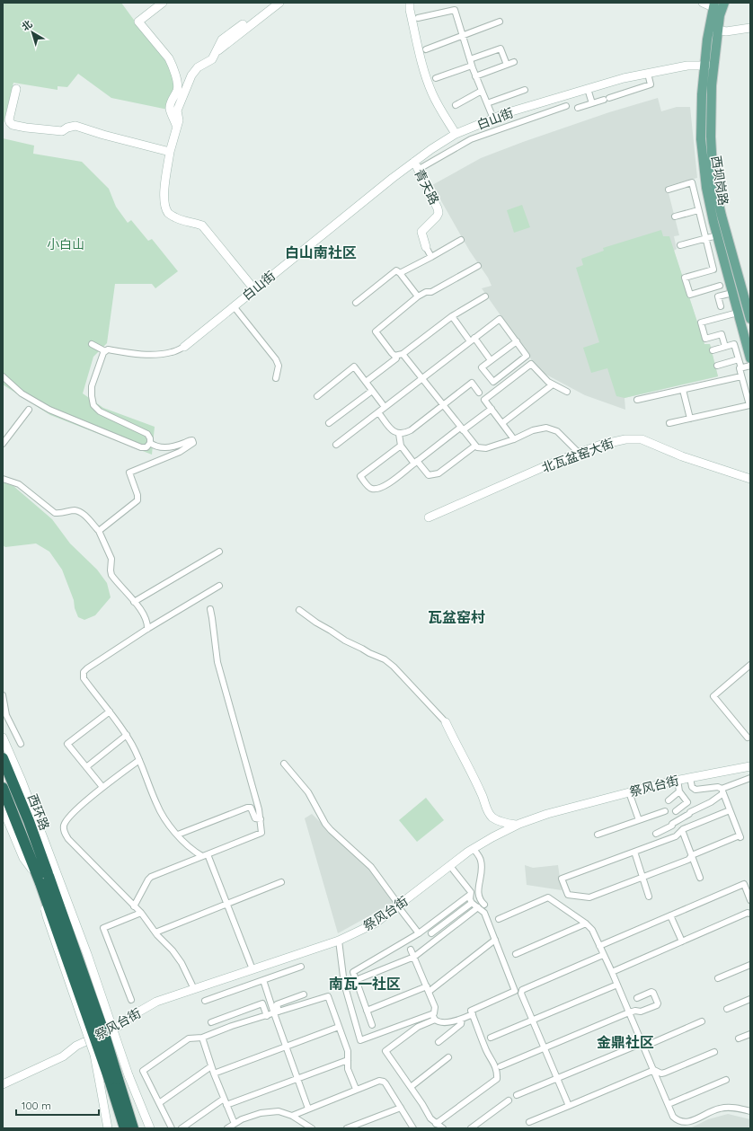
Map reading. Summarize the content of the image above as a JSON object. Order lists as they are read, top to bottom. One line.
{"streets":{"highway":["西环路"],"main road":["西坝岗路"],"street":["白山街","青天路","北瓦盆窑大街","祭风台街"]},"crossings":[["白山街","西坝岗路"],["白山街","青天路"]],"districts":["白山南社区","瓦盆窑村","南瓦一社区","金鼎社区"],"parks":["小白山"],"scale_bar":"100 m","north":"top left"}
